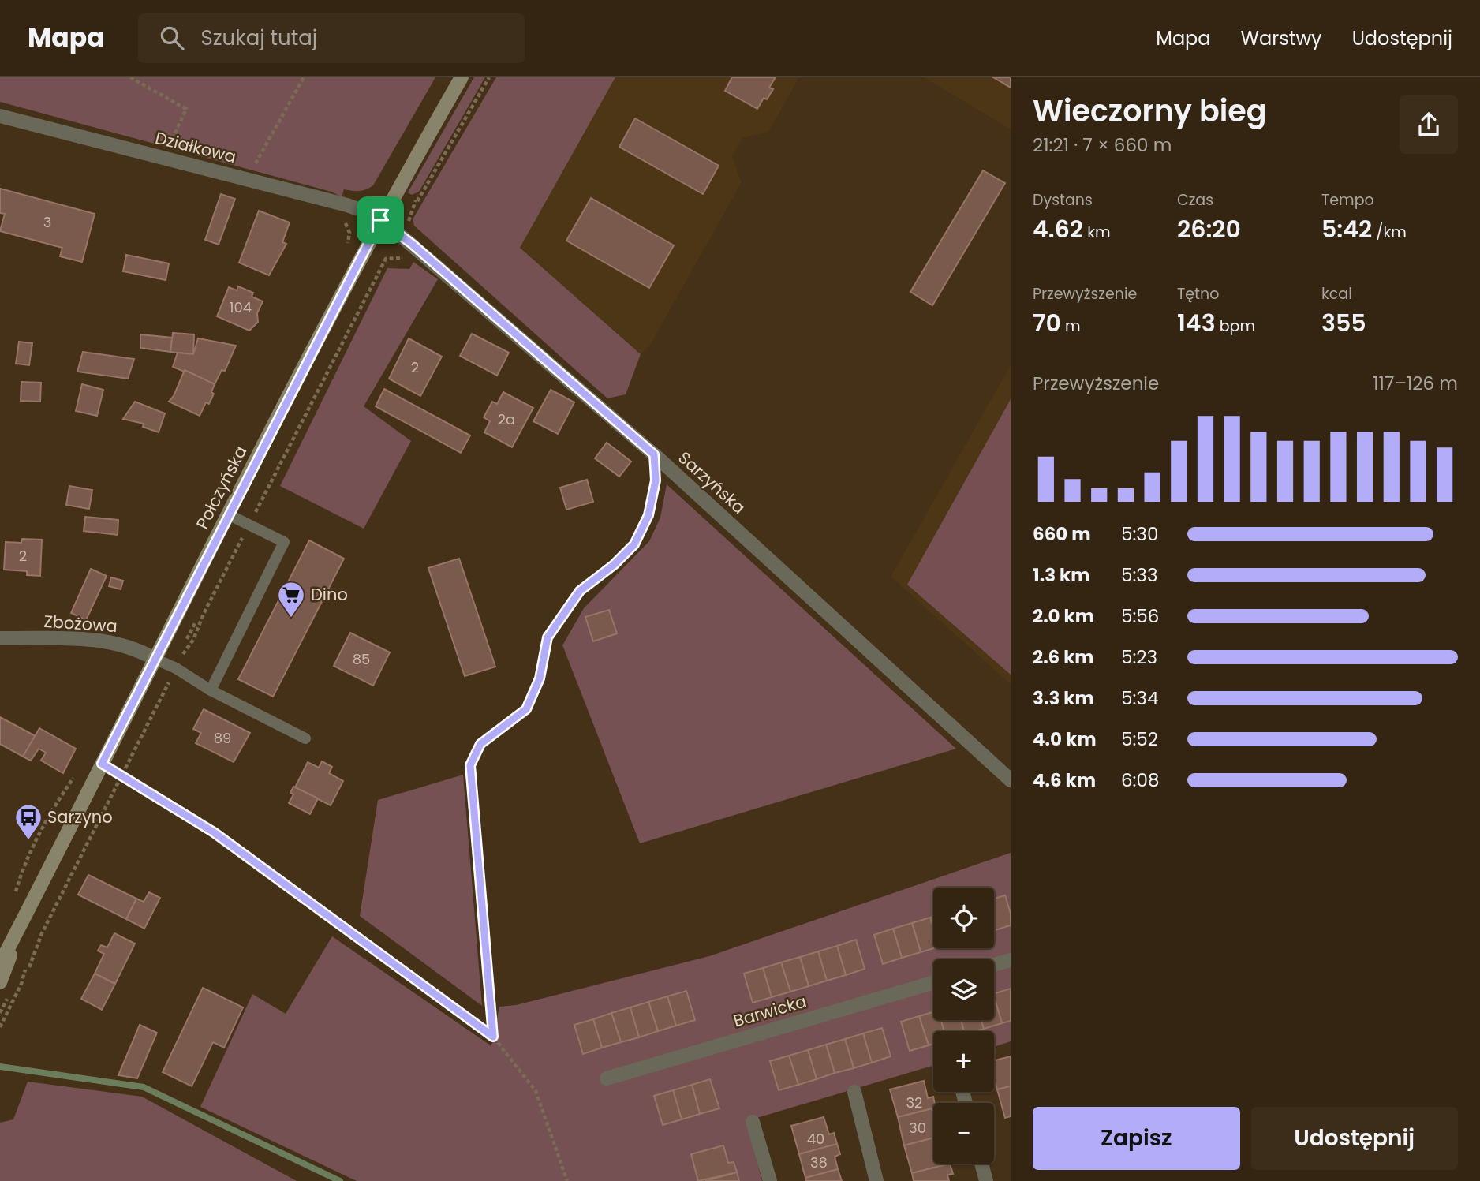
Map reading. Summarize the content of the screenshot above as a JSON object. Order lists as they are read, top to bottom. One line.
{"streets":{"main road":["Połczyńska"],"street":["Działkowa","Sarzyńska","Zbożowa","Barwicka"]},"crossings":[["Działkowa","Sarzyńska"],["Działkowa","Połczyńska"],["Sarzyńska","Połczyńska"],["Połczyńska","Zbożowa"]],"places":{"supermarket":["Dino"],"bus stop":["Sarzyno"]},"house_numbers":["3","104","2","2a","2","85","89","32","30","40","38"],"page":{"header":"Mapa","search":"Szukaj tutaj","nav":["Mapa","Warstwy","Udostępnij"],"heading":["Wieczorny bieg","21:21 · 7 × 660 m"],"stats":[["Dystans","4.62 km"],["Czas","26:20"],["Tempo","5:42 /km"],["Przewyższenie","70 m"],["Tętno","143 bpm"],["kcal","355"]],"chart":["Przewyższenie","117–126 m"],"list":[{"name":"660 m","note":"5:30"},{"name":"1.3 km","note":"5:33"},{"name":"2.0 km","note":"5:56"},{"name":"2.6 km","note":"5:23"},{"name":"3.3 km","note":"5:34"},{"name":"4.0 km","note":"5:52"},{"name":"4.6 km","note":"6:08"}],"map_buttons":["+","−"],"buttons":["Zapisz","Udostępnij"]}}
